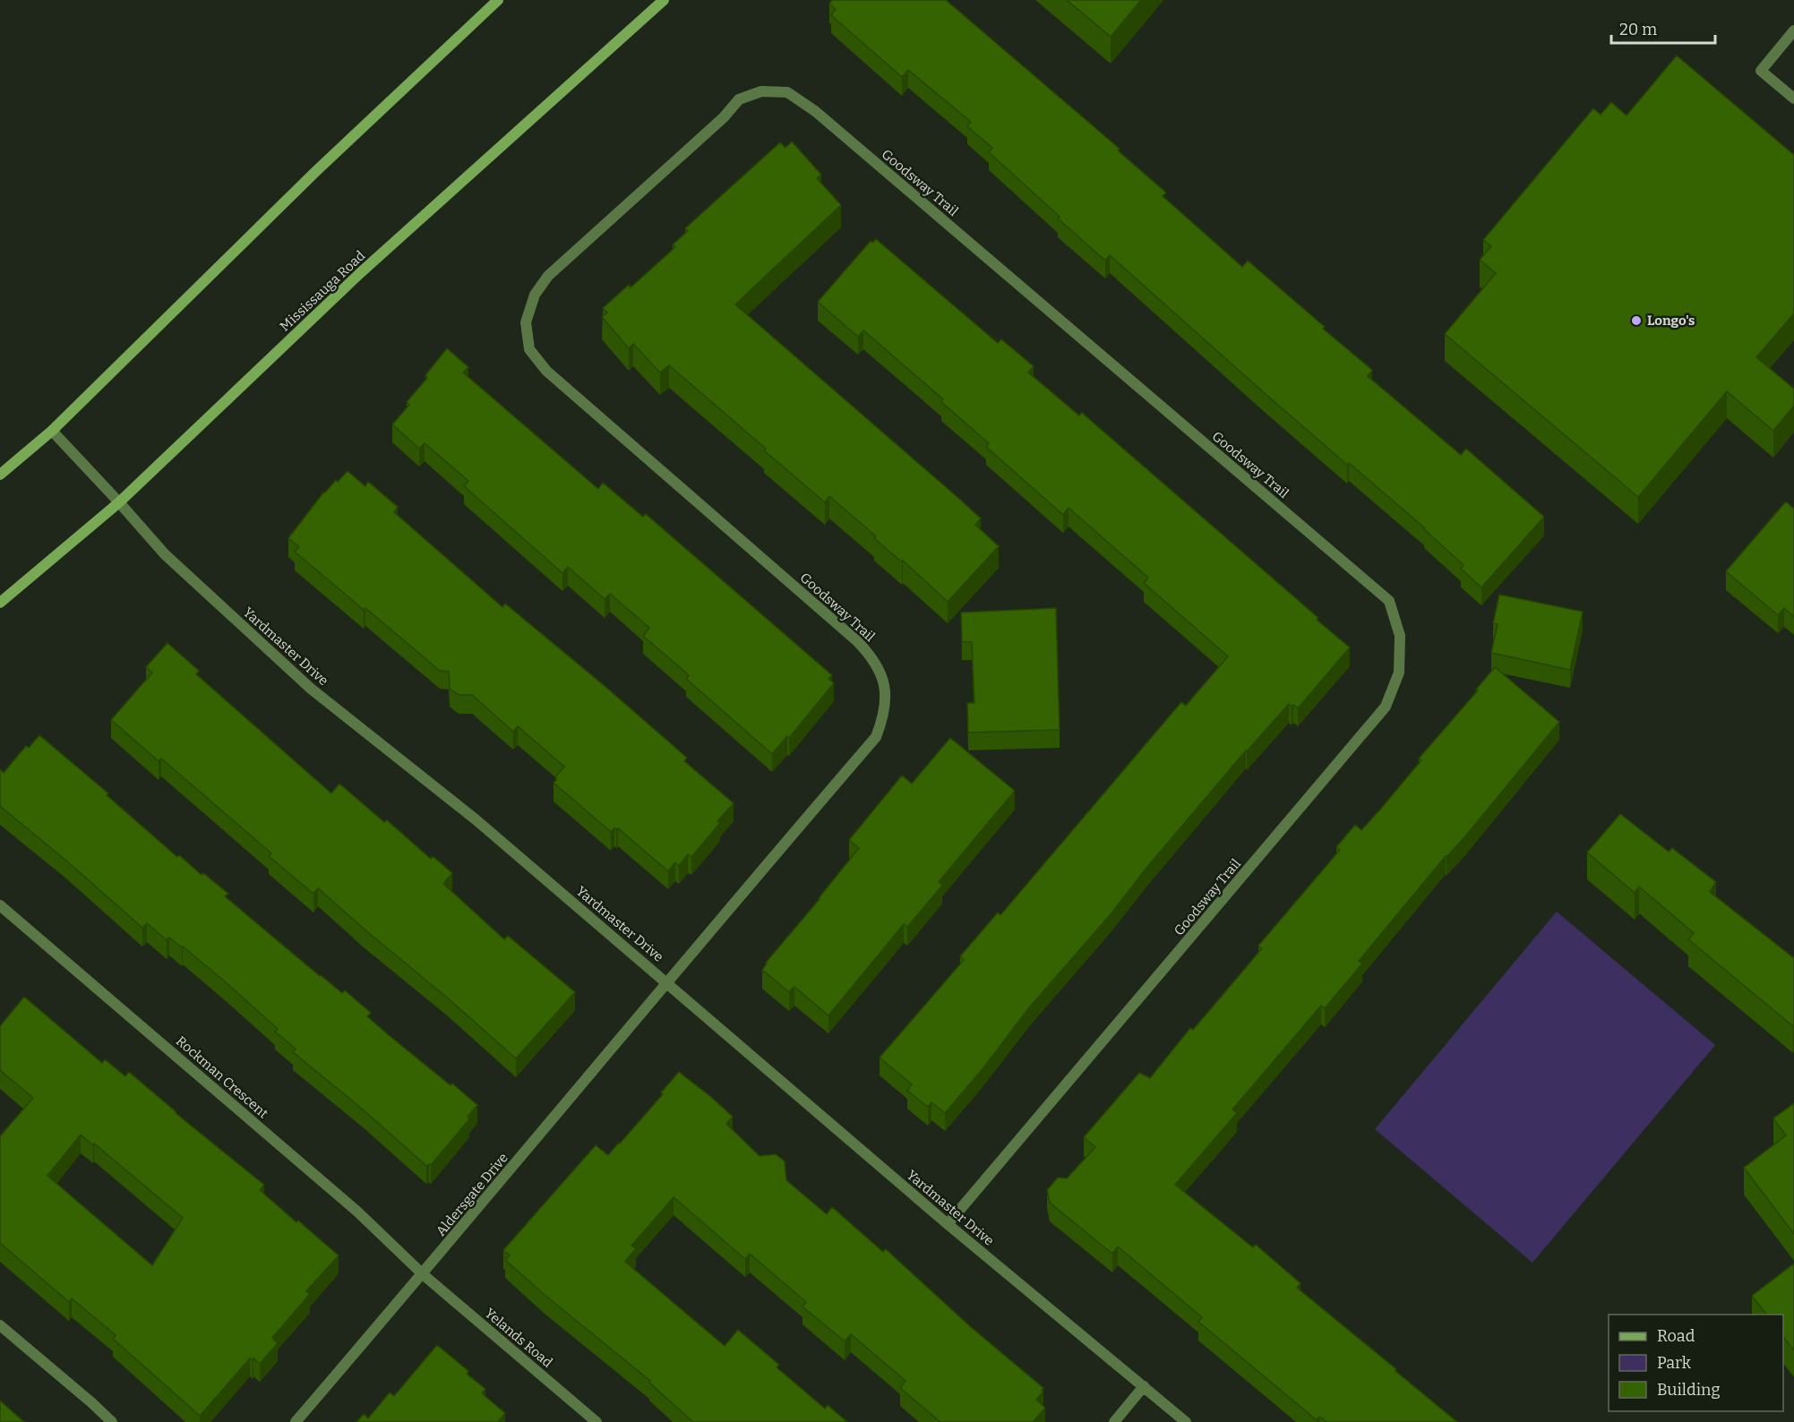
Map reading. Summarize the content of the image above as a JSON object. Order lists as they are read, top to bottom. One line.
{"streets":{"main road":["Mississauga Road"],"street":["Goodsway Trail","Yardmaster Drive","Rockman Crescent","Aldersgate Drive","Yelands Road"]},"crossings":[["Goodsway Trail","Yardmaster Drive"],["Goodsway Trail","Aldersgate Drive"],["Mississauga Road","Yardmaster Drive"],["Yardmaster Drive","Aldersgate Drive"],["Rockman Crescent","Aldersgate Drive"],["Rockman Crescent","Yelands Road"],["Aldersgate Drive","Yelands Road"]],"places":["Longo's"],"legend":["Road","Park","Building"],"scale_bar":"20 m"}
